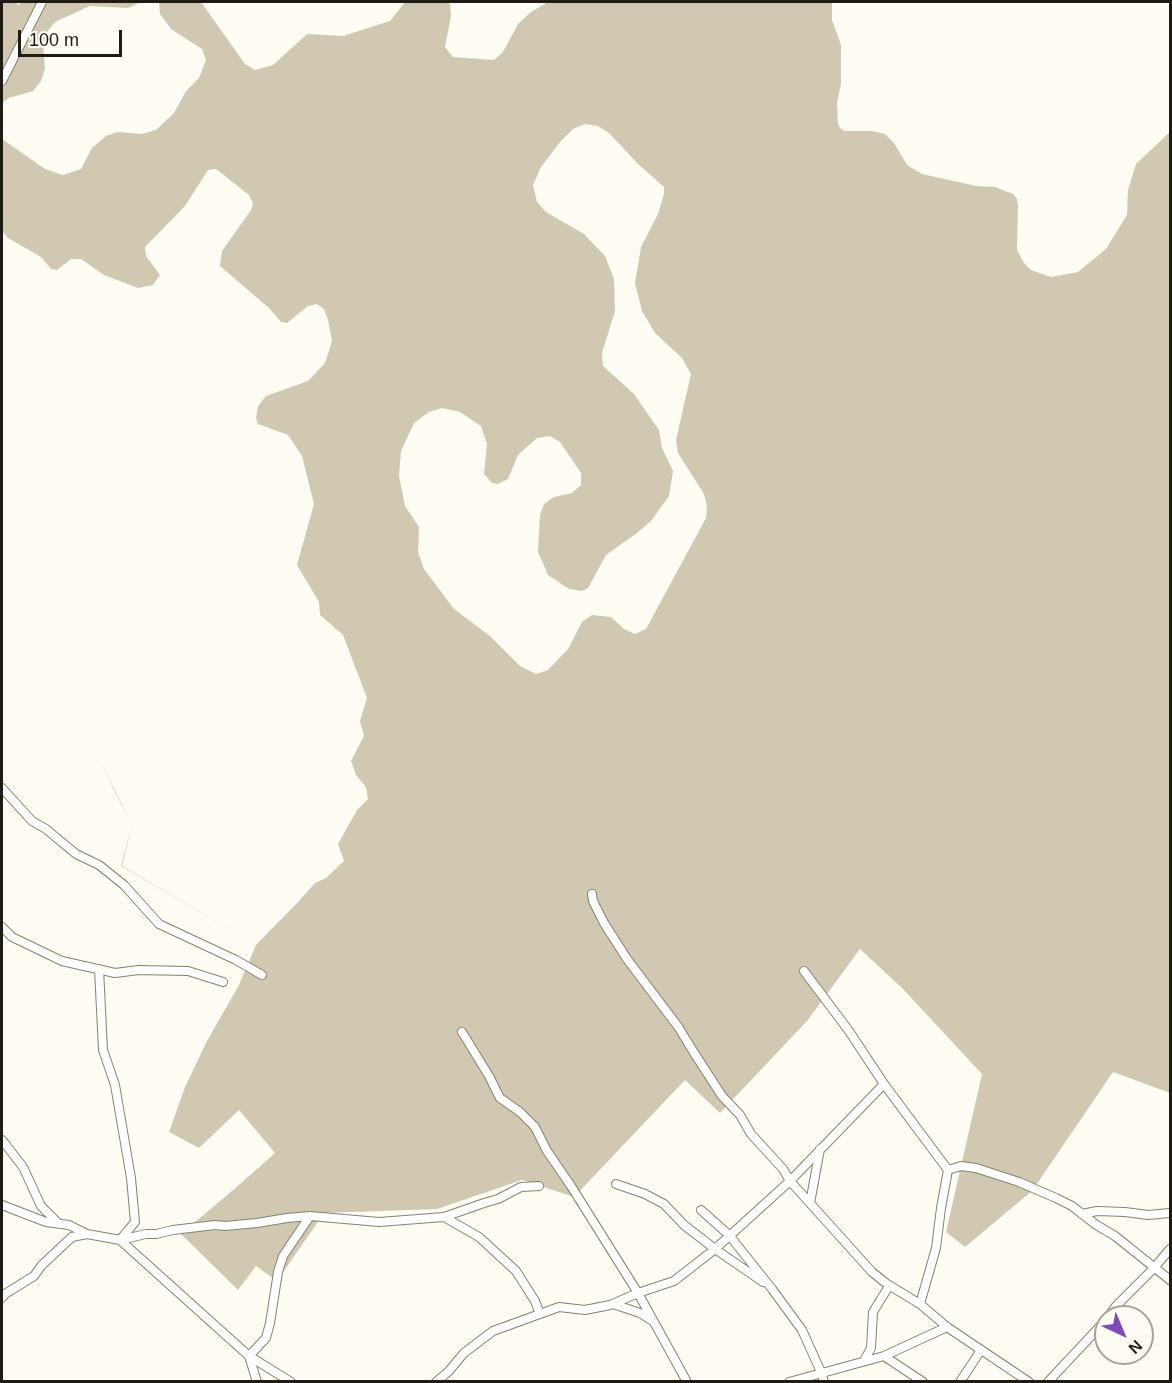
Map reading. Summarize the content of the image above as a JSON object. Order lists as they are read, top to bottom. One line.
{"scale_bar":"100 m","north":"bottom right"}
